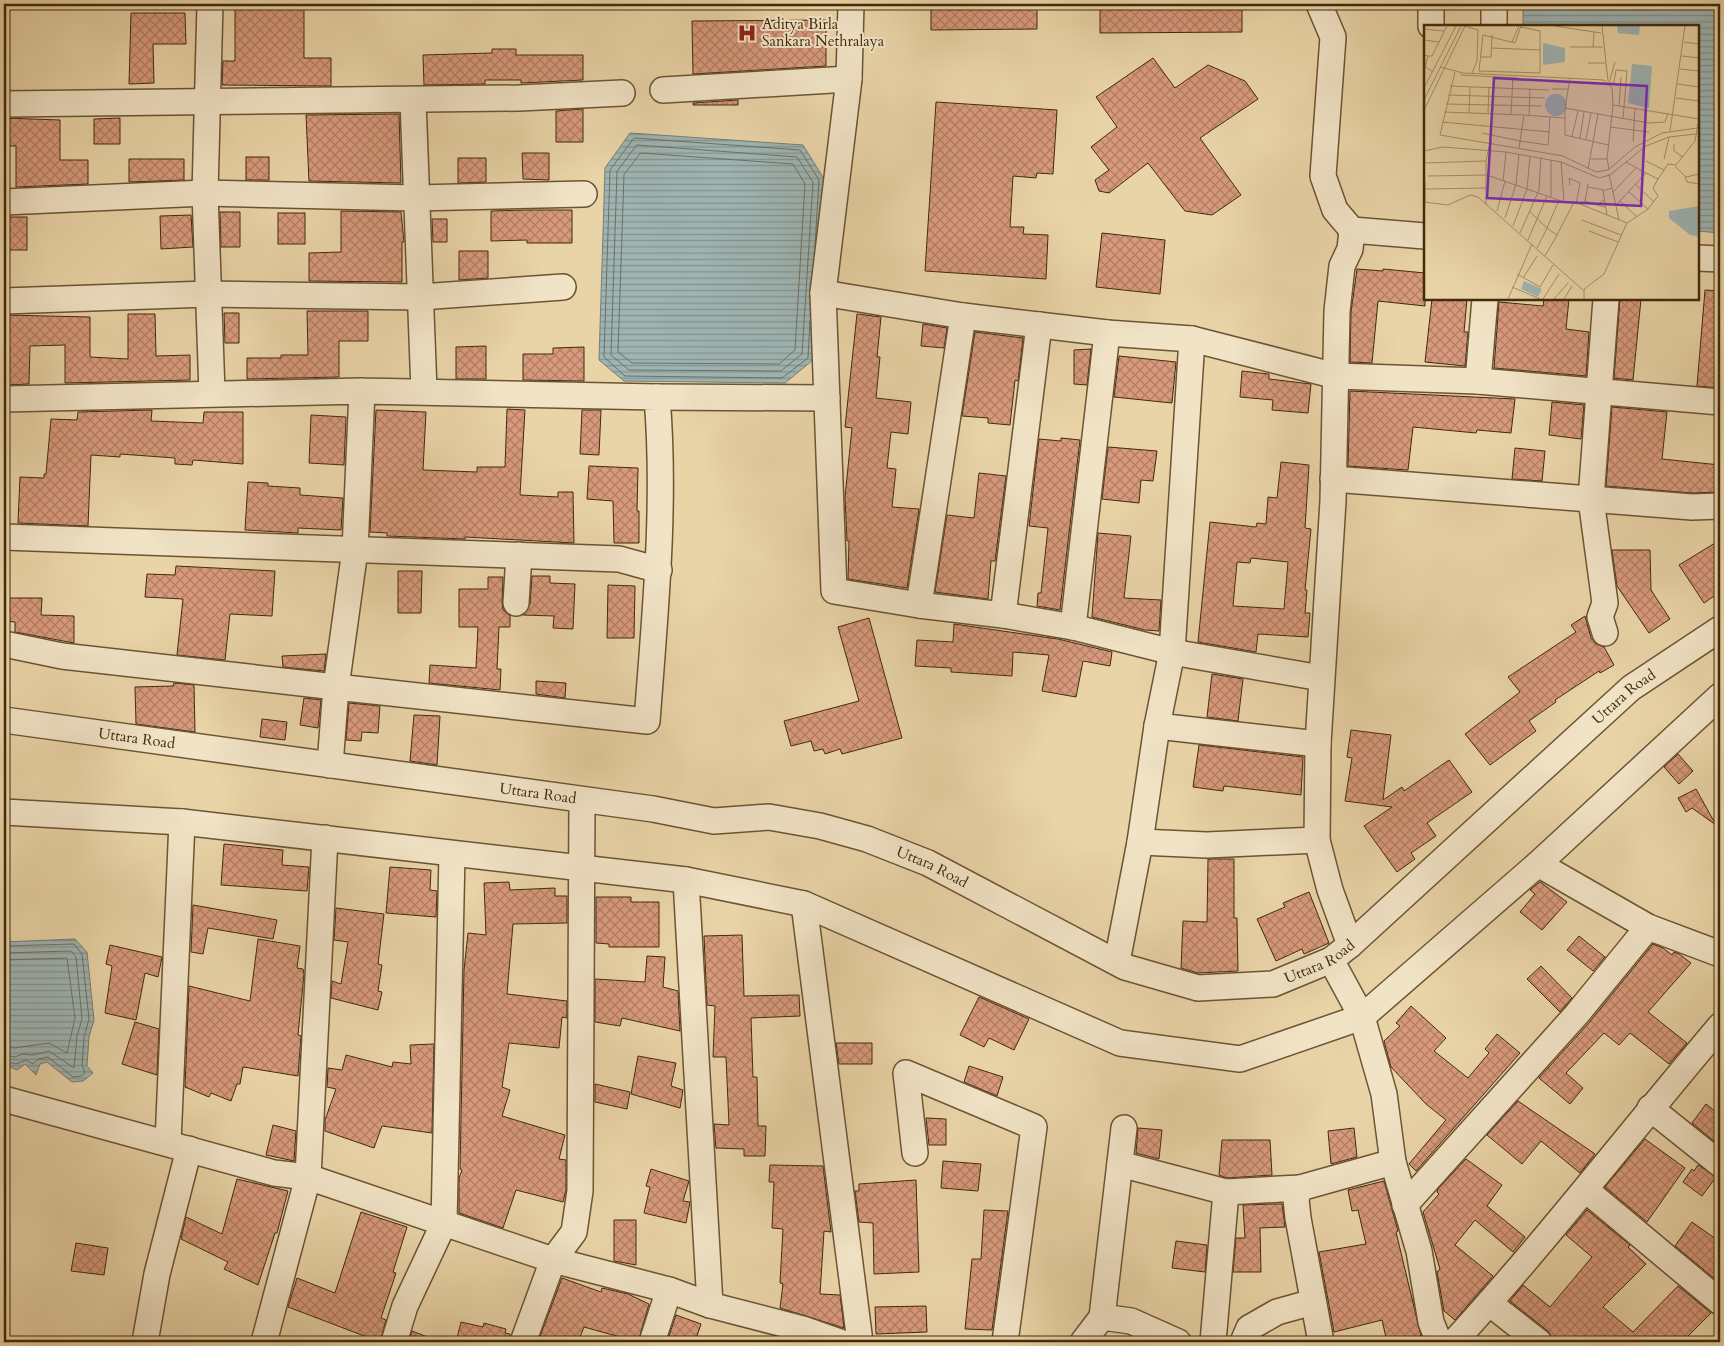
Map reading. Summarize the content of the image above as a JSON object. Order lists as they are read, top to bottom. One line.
{"streets":{"street":["Uttara Road"]},"places":{"hospital":["Aditya Birla Sankara Nethralaya"]}}
